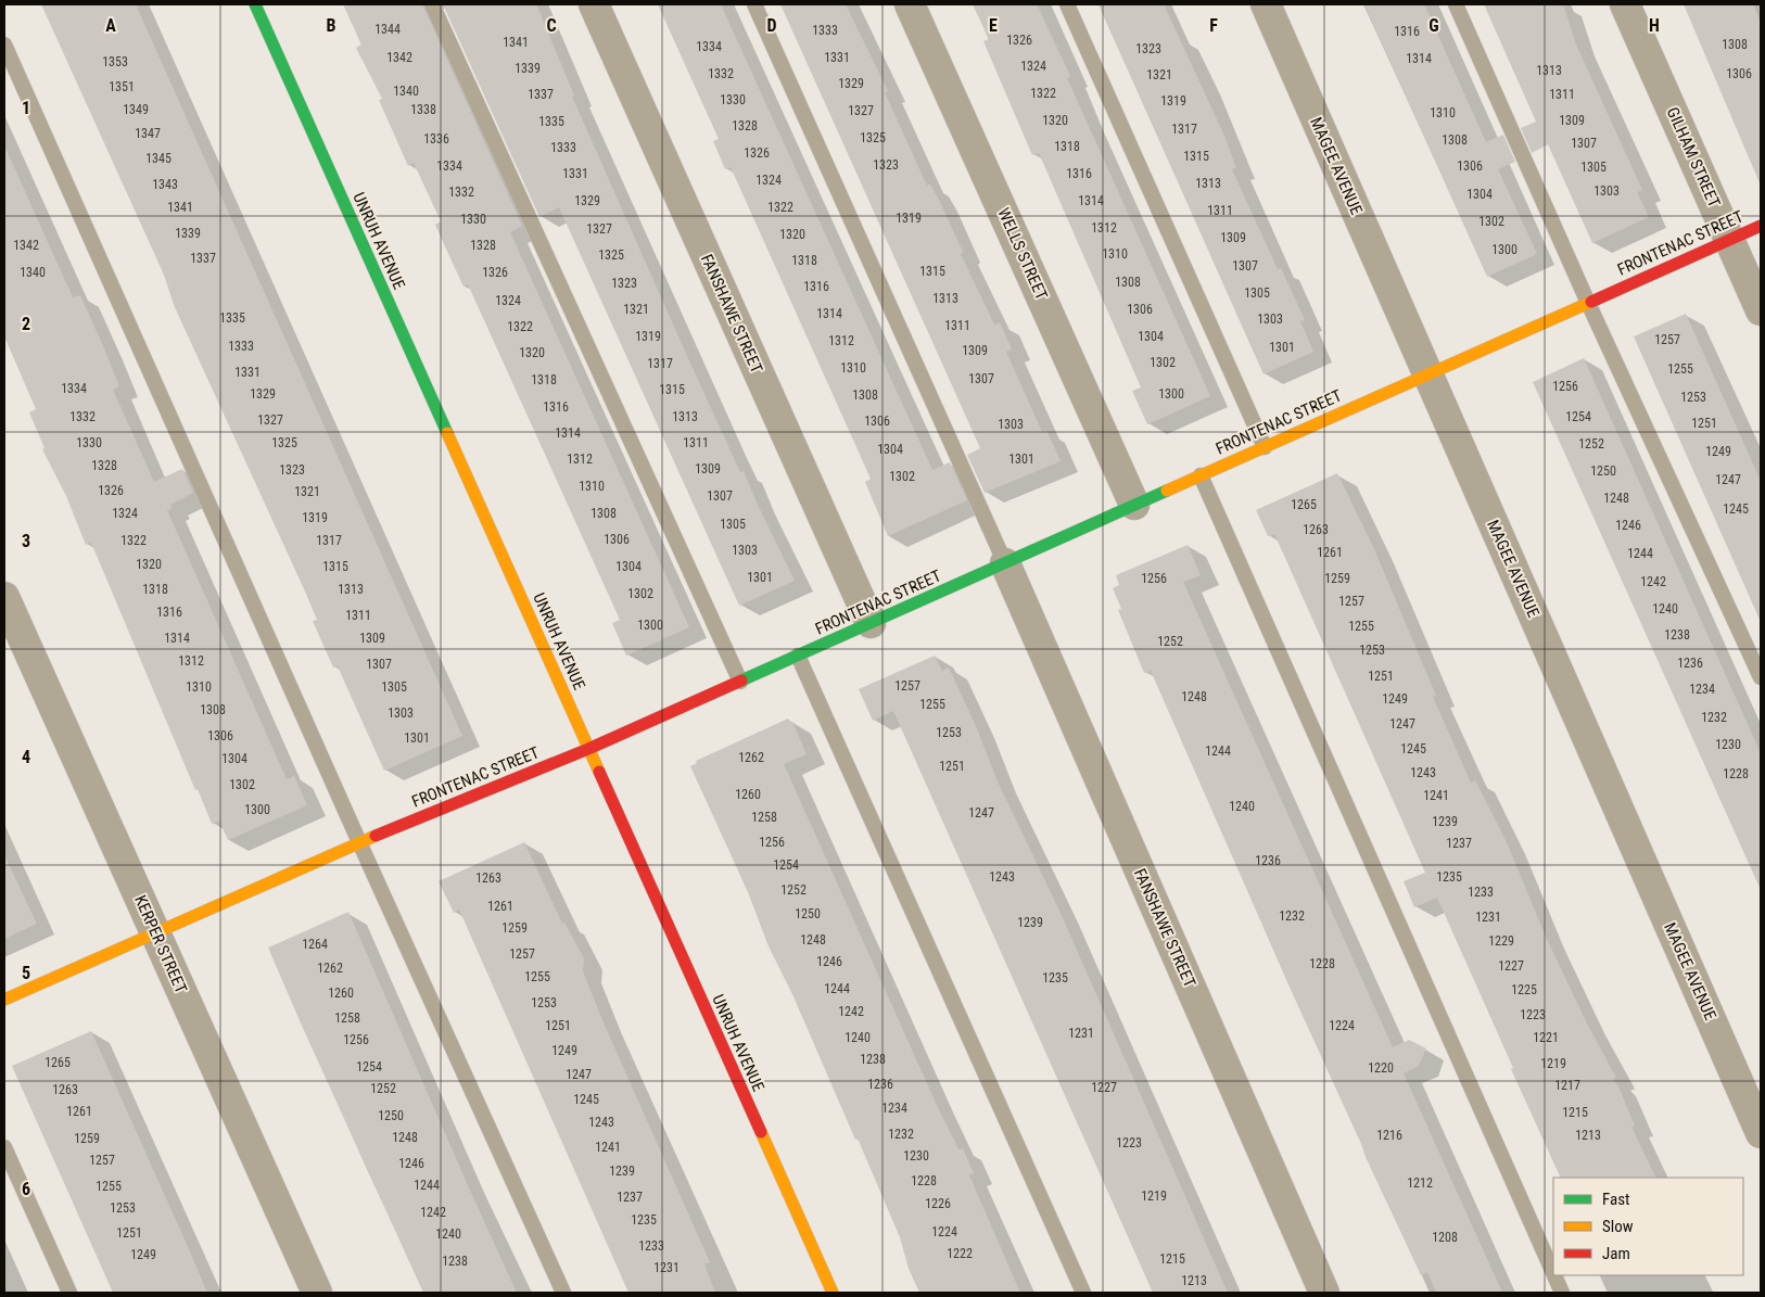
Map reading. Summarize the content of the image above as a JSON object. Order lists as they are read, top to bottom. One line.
{"streets":{"street":["GILHAM STREET","MAGEE AVENUE","UNRUH AVENUE","FRONTENAC STREET","WELLS STREET","FANSHAWE STREET","KERPER STREET"]},"crossings":[["GILHAM STREET","FRONTENAC STREET"],["MAGEE AVENUE","FRONTENAC STREET"],["UNRUH AVENUE","FRONTENAC STREET"],["FRONTENAC STREET","WELLS STREET"],["FRONTENAC STREET","FANSHAWE STREET"],["FRONTENAC STREET","KERPER STREET"]],"house_numbers":["1344","1333","1316","1326","1341","1308","1334","1323","1342","1331","1314","1353","1324","1339","1313","1332","1306","1321","1329","1351","1340","1322","1337","1311","1330","1319","1349","1338","1327","1310","1320","1309","1335","1328","1317","1347","1325","1336","1308","1307","1318","1333","1326","1315","1345","1323","1334","1306","1305","1331","1316","1324","1313","1343","1303","1332","1304","1329","1314","1341","1322","1311","1319","1330","1302","1312","1327","1339","1320","1309","1342","1328","1300","1310","1325","1337","1318","1307","1315","1340","1326","1308","1323","1316","1305","1313","1324","1321","1306","1314","1335","1303","1311","1322","1319","1304","1257","1312","1333","1301","1309","1320","1302","1317","1310","1255","1331","1307","1318","1256","1334","1315","1329","1300","1308","1253","1316","1332","1313","1254","1327","1306","1251","1303","1314","1330","1325","1311","1252","1304","1249","1312","1301","1328","1309","1323","1250","1302","1247","1310","1326","1321","1307","1248","1265","1245","1324","1308","1319","1305","1246","1263","1306","1322","1317","1303","1261","1244","1320","1315","1304","1301","1256","1259","1242","1318","1313","1302","1257","1240","1316","1311","1300","1255","1238","1314","1309","1252","1253","1312","1236","1307","1251","1257","1310","1305","1234","1248","1249","1255","1308","1303","1232","1247","1253","1306","1301","1230","1245","1244","1262","1304","1251","1243","1228","1302","1260","1241","1240","1300","1247","1258","1239","1256","1237","1236","1254","1243","1235","1263","1252","1233","1261","1250","1232","1231","1239","1259","1248","1229","1264","1257","1246","1228","1227","1262","1255","1235","1244","1225","1260","1253","1242","1223","1258","1251","1224","1231","1240","1221","1256","1249","1238","1265","1219","1254","1220","1247","1236","1217","1227","1252","1263","1245","1234","1261","1215","1250","1243","1232","1216","1213","1248","1259","1223","1241","1230","1257","1246","1239","1228","1212","1244","1255","1219","1237","1226","1253","1242","1235","1224","1251","1240","1208","1233","1222","1249","1215","1238","1231","1213"],"legend":["Fast","Slow","Jam"],"grid":{"columns":["A","B","C","D","E","F","G","H"],"rows":["1","2","3","4","5","6"]}}
